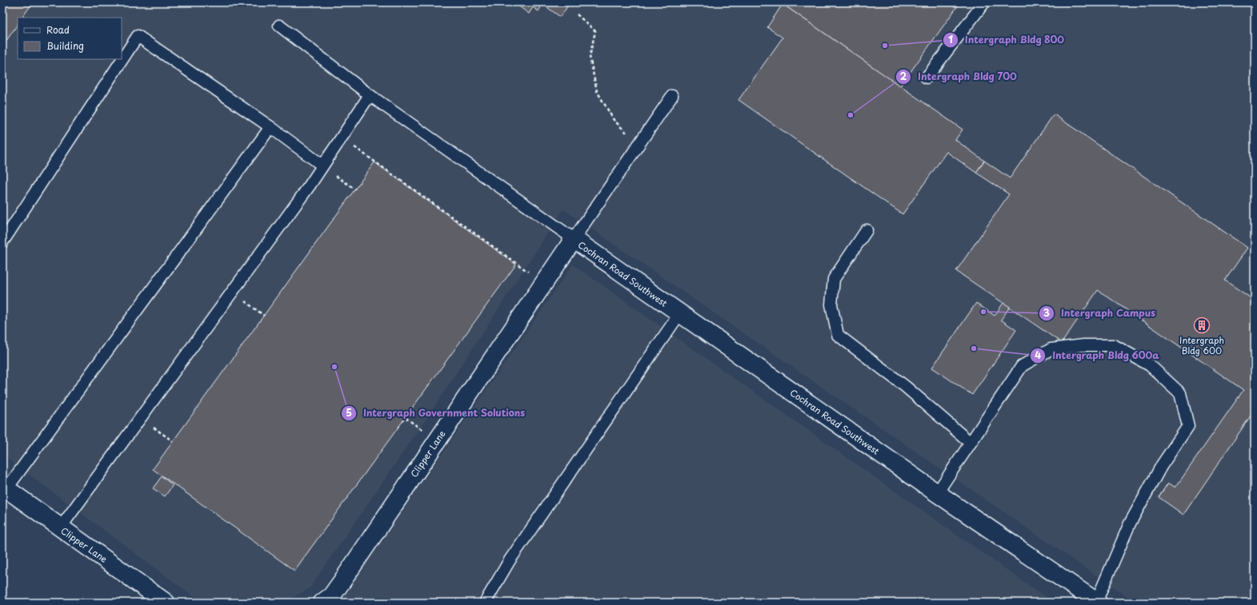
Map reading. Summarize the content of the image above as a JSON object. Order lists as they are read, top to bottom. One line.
{"streets":{"street":["Cochran Road Southwest","Clipper Lane"]},"crossings":[["Cochran Road Southwest","Clipper Lane"]],"places":{"other":["Intergraph Bldg 800","Intergraph Bldg 700","Intergraph Campus","Intergraph Bldg 600a","Intergraph Government Solutions"],"building":["Intergraph Bldg 600"]},"legend":["Road","Building"]}
